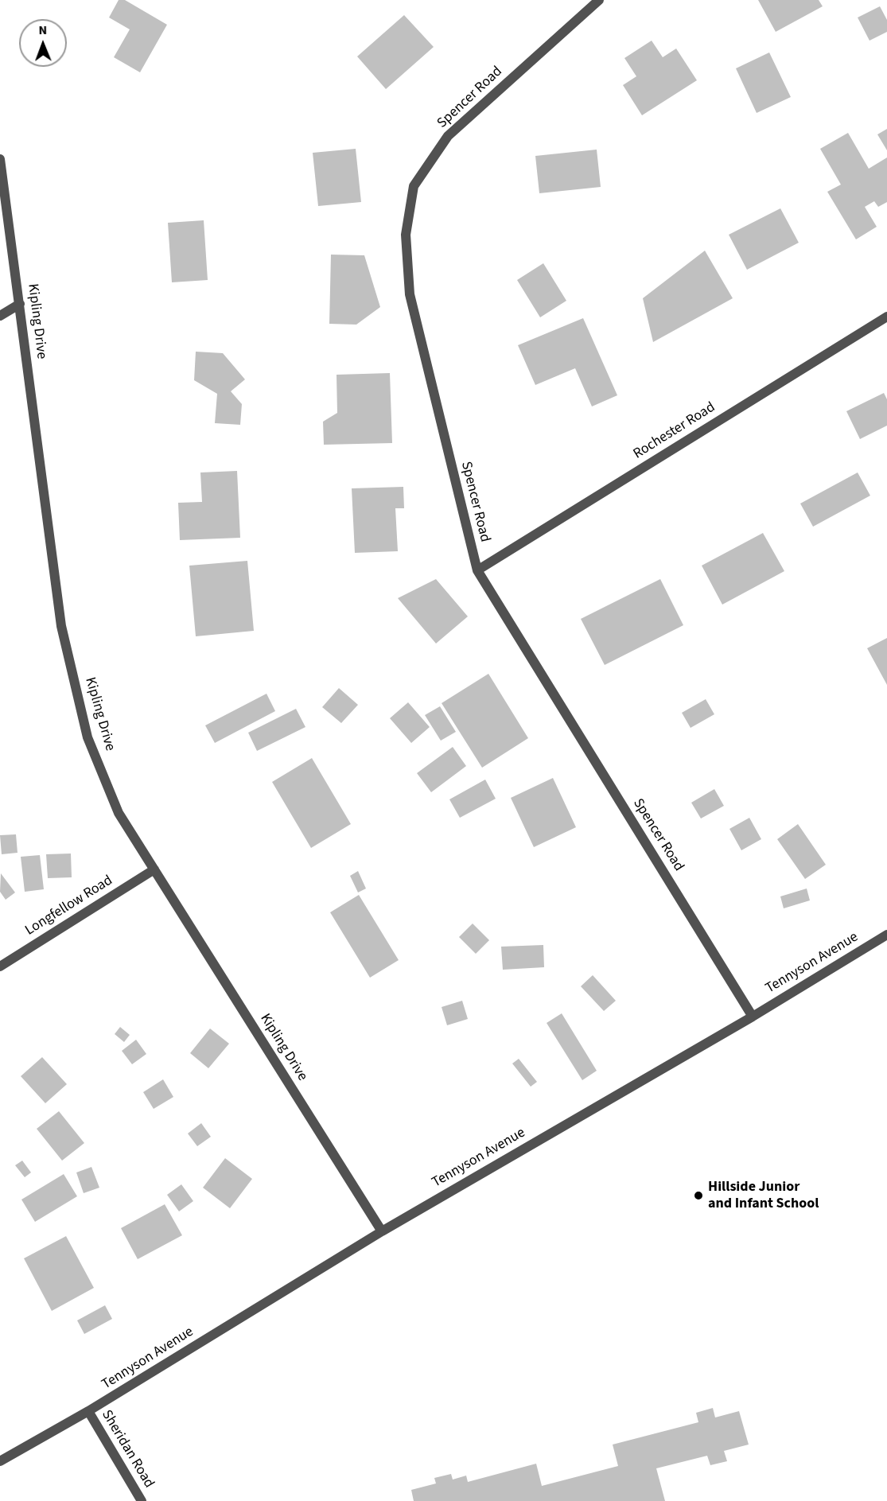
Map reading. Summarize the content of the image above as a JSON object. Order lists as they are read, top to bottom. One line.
{"streets":{"street":["Spencer Road","Kipling Drive","Rochester Road","Longfellow Road","Tennyson Avenue","Sheridan Road"]},"crossings":[["Spencer Road","Rochester Road"],["Spencer Road","Tennyson Avenue"],["Kipling Drive","Longfellow Road"],["Kipling Drive","Tennyson Avenue"],["Tennyson Avenue","Sheridan Road"]],"places":["Hillside Junior and Infant School"],"north":"top"}
